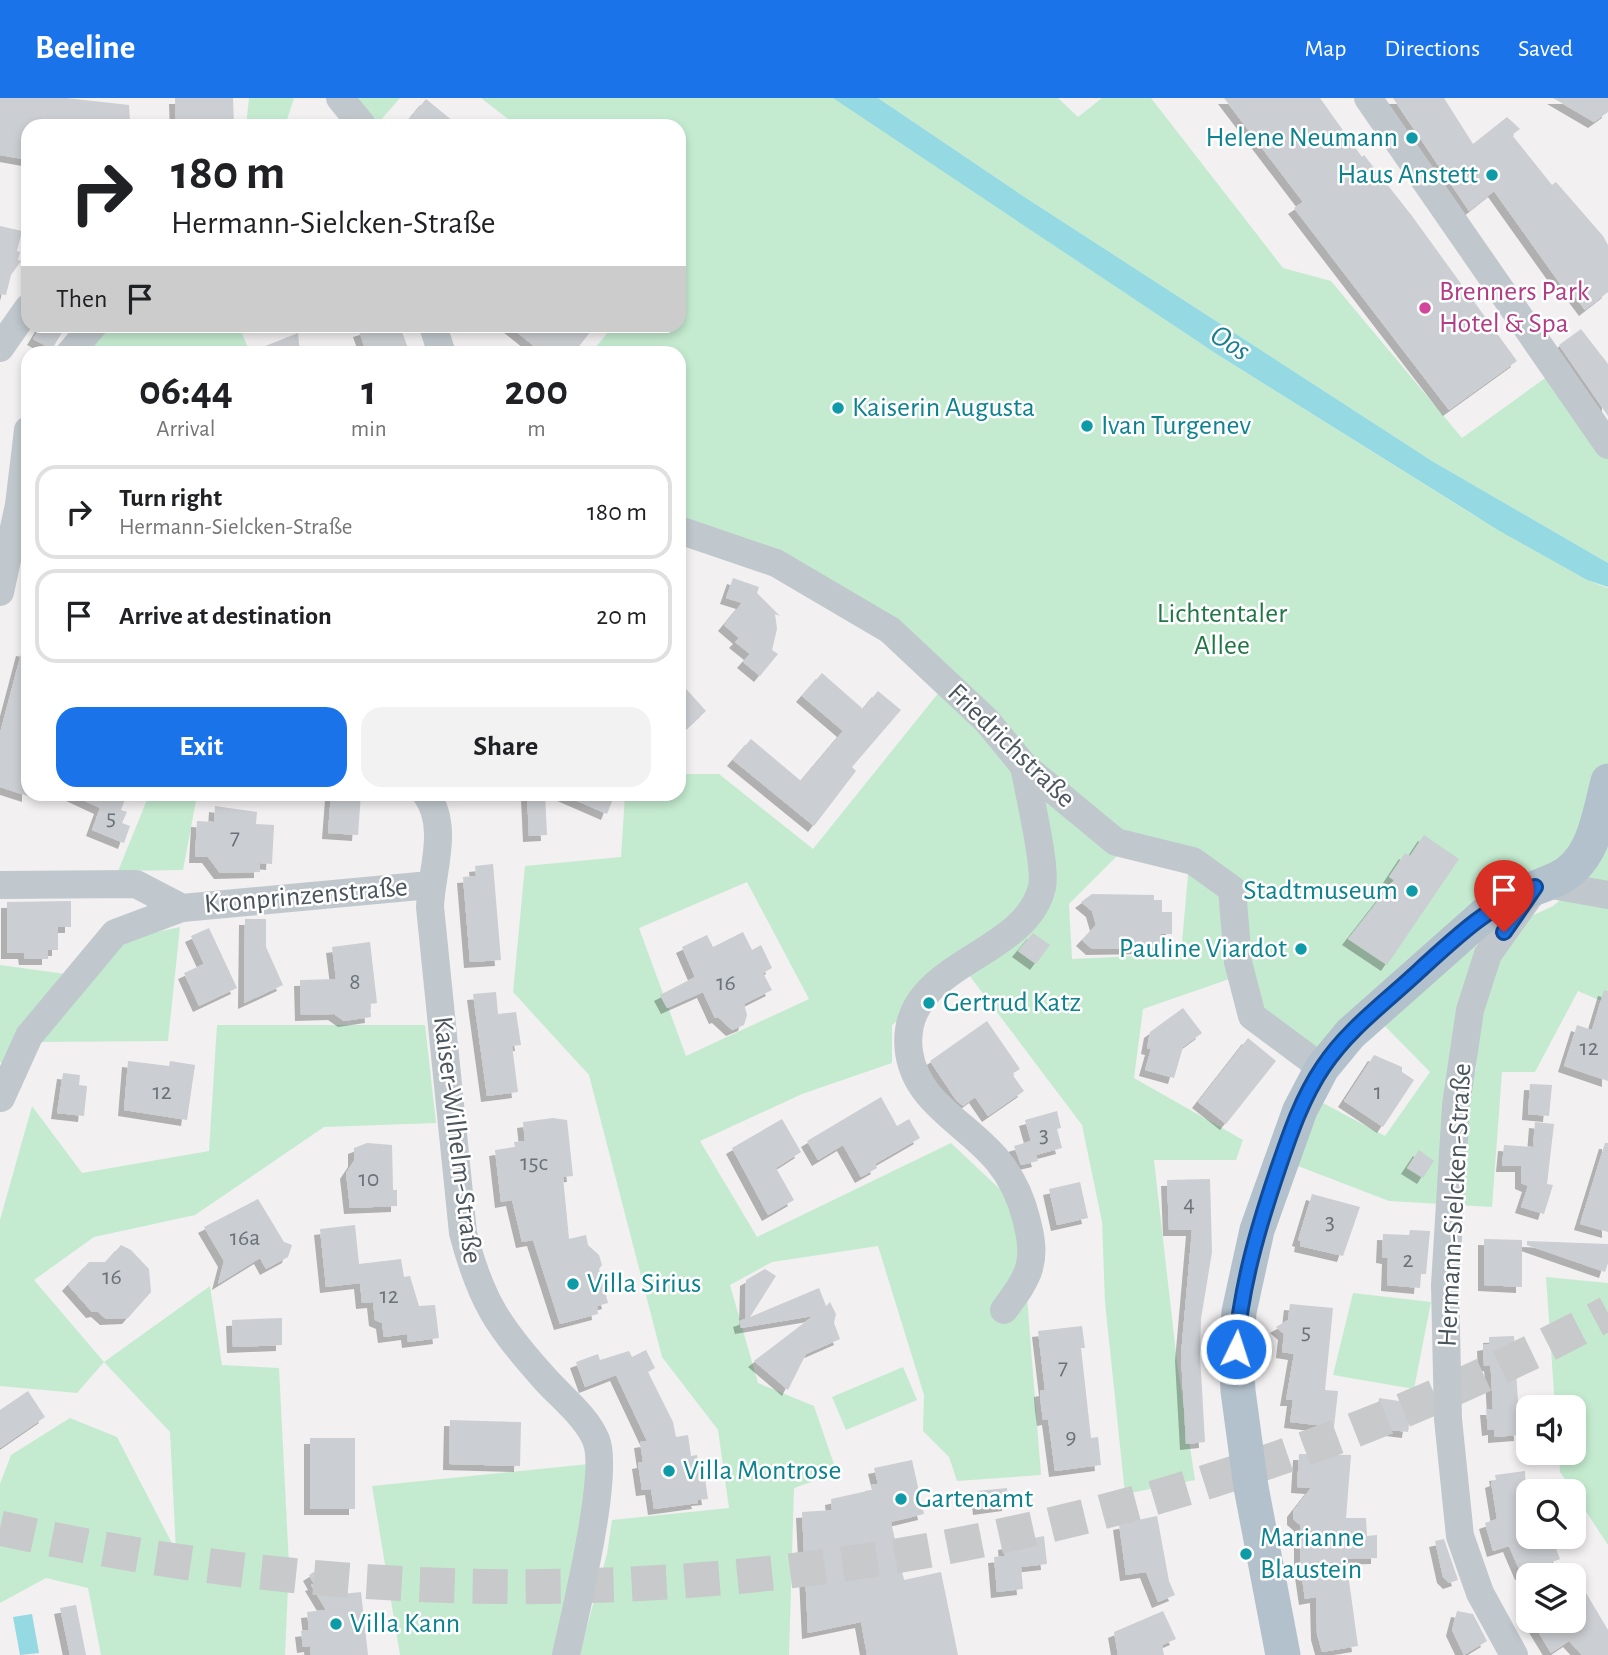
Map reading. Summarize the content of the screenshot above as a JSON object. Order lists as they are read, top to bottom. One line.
{"streets":{"street":["Friedrichstraße","Kronprinzenstraße","Kaiser-Wilhelm-Straße","Hermann-Sielcken-Straße"]},"crossings":[["Kronprinzenstraße","Kaiser-Wilhelm-Straße"]],"water":["Oos"],"parks":["Lichtentaler Allee"],"places":["Helene Neumann","Haus Anstett","Brenners Park Hotel & Spa","Kaiserin Augusta","Ivan Turgenev","Stadtmuseum","Pauline Viardot","Gertrud Katz","Villa Sirius","Villa Montrose","Gartenamt","Marianne Blaustein","Villa Kann"],"house_numbers":["5","7","8","16","12","12","1","3","15c","10","4","3","16a","2","16","12","5","7","9"],"page":{"header":"Beeline","nav":["Map","Directions","Saved"],"turn":["180 m","Hermann-Sielcken-Straße"],"then":"Then","eta":["06:44","Arrival","1","min","200","m"],"list":[{"name":"Turn right","note":"Hermann-Sielcken-Straße","value":"180 m"},{"name":"Arrive at destination","value":"20 m"}],"buttons":["Exit","Share"]}}
